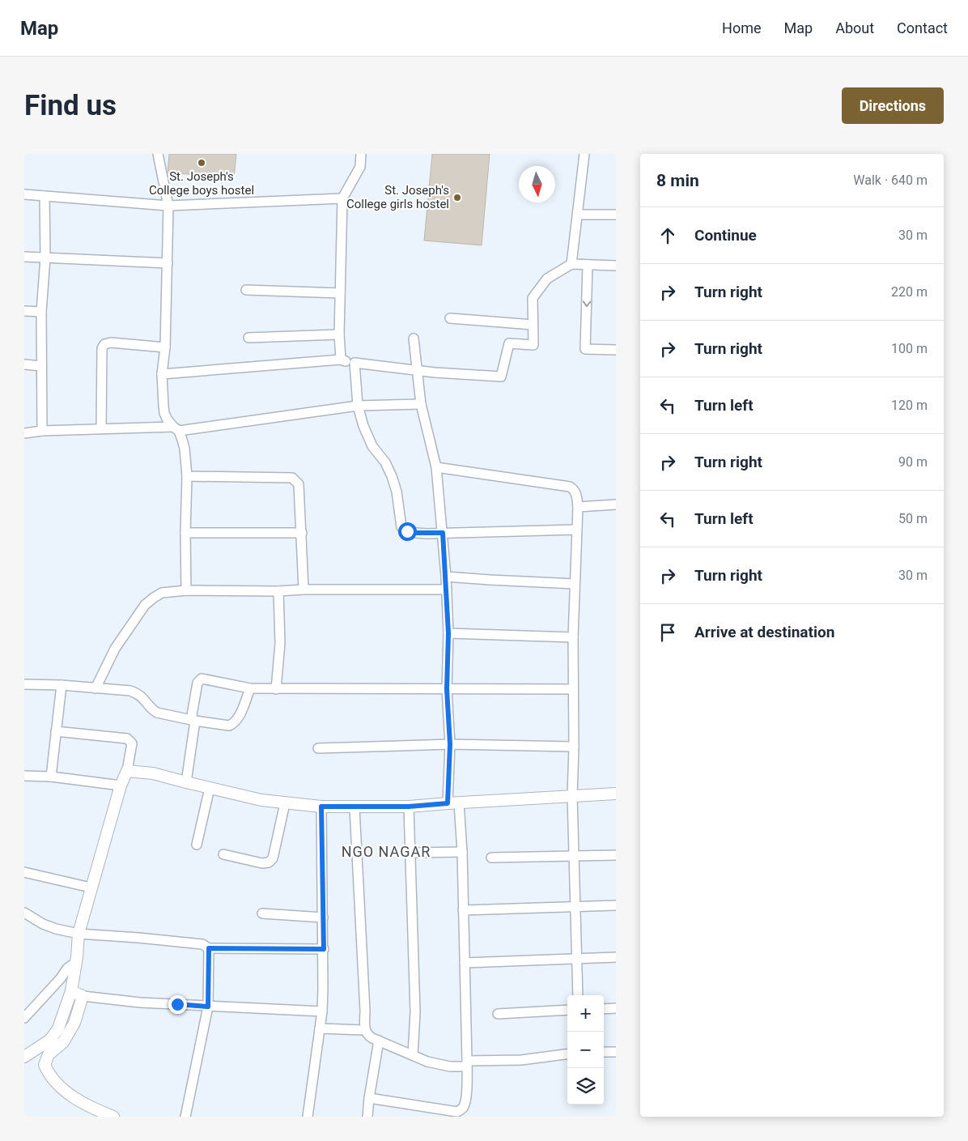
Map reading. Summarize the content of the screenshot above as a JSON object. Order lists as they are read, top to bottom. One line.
{"districts":["NGO NAGAR"],"places":["St. Joseph's College boys hostel","St. Joseph's College girls hostel"],"north":"bottom","page":{"header":"Map","nav":["Home","Map","About","Contact"],"buttons":"Directions","title":"Find us","heading":["8 min","Walk · 640 m"],"list":[["Continue","30 m"],["Turn right","220 m"],["Turn right","100 m"],["Turn left","120 m"],["Turn right","90 m"],["Turn left","50 m"],["Turn right","30 m"],"Arrive at destination"],"map_buttons":["+","−"]}}
